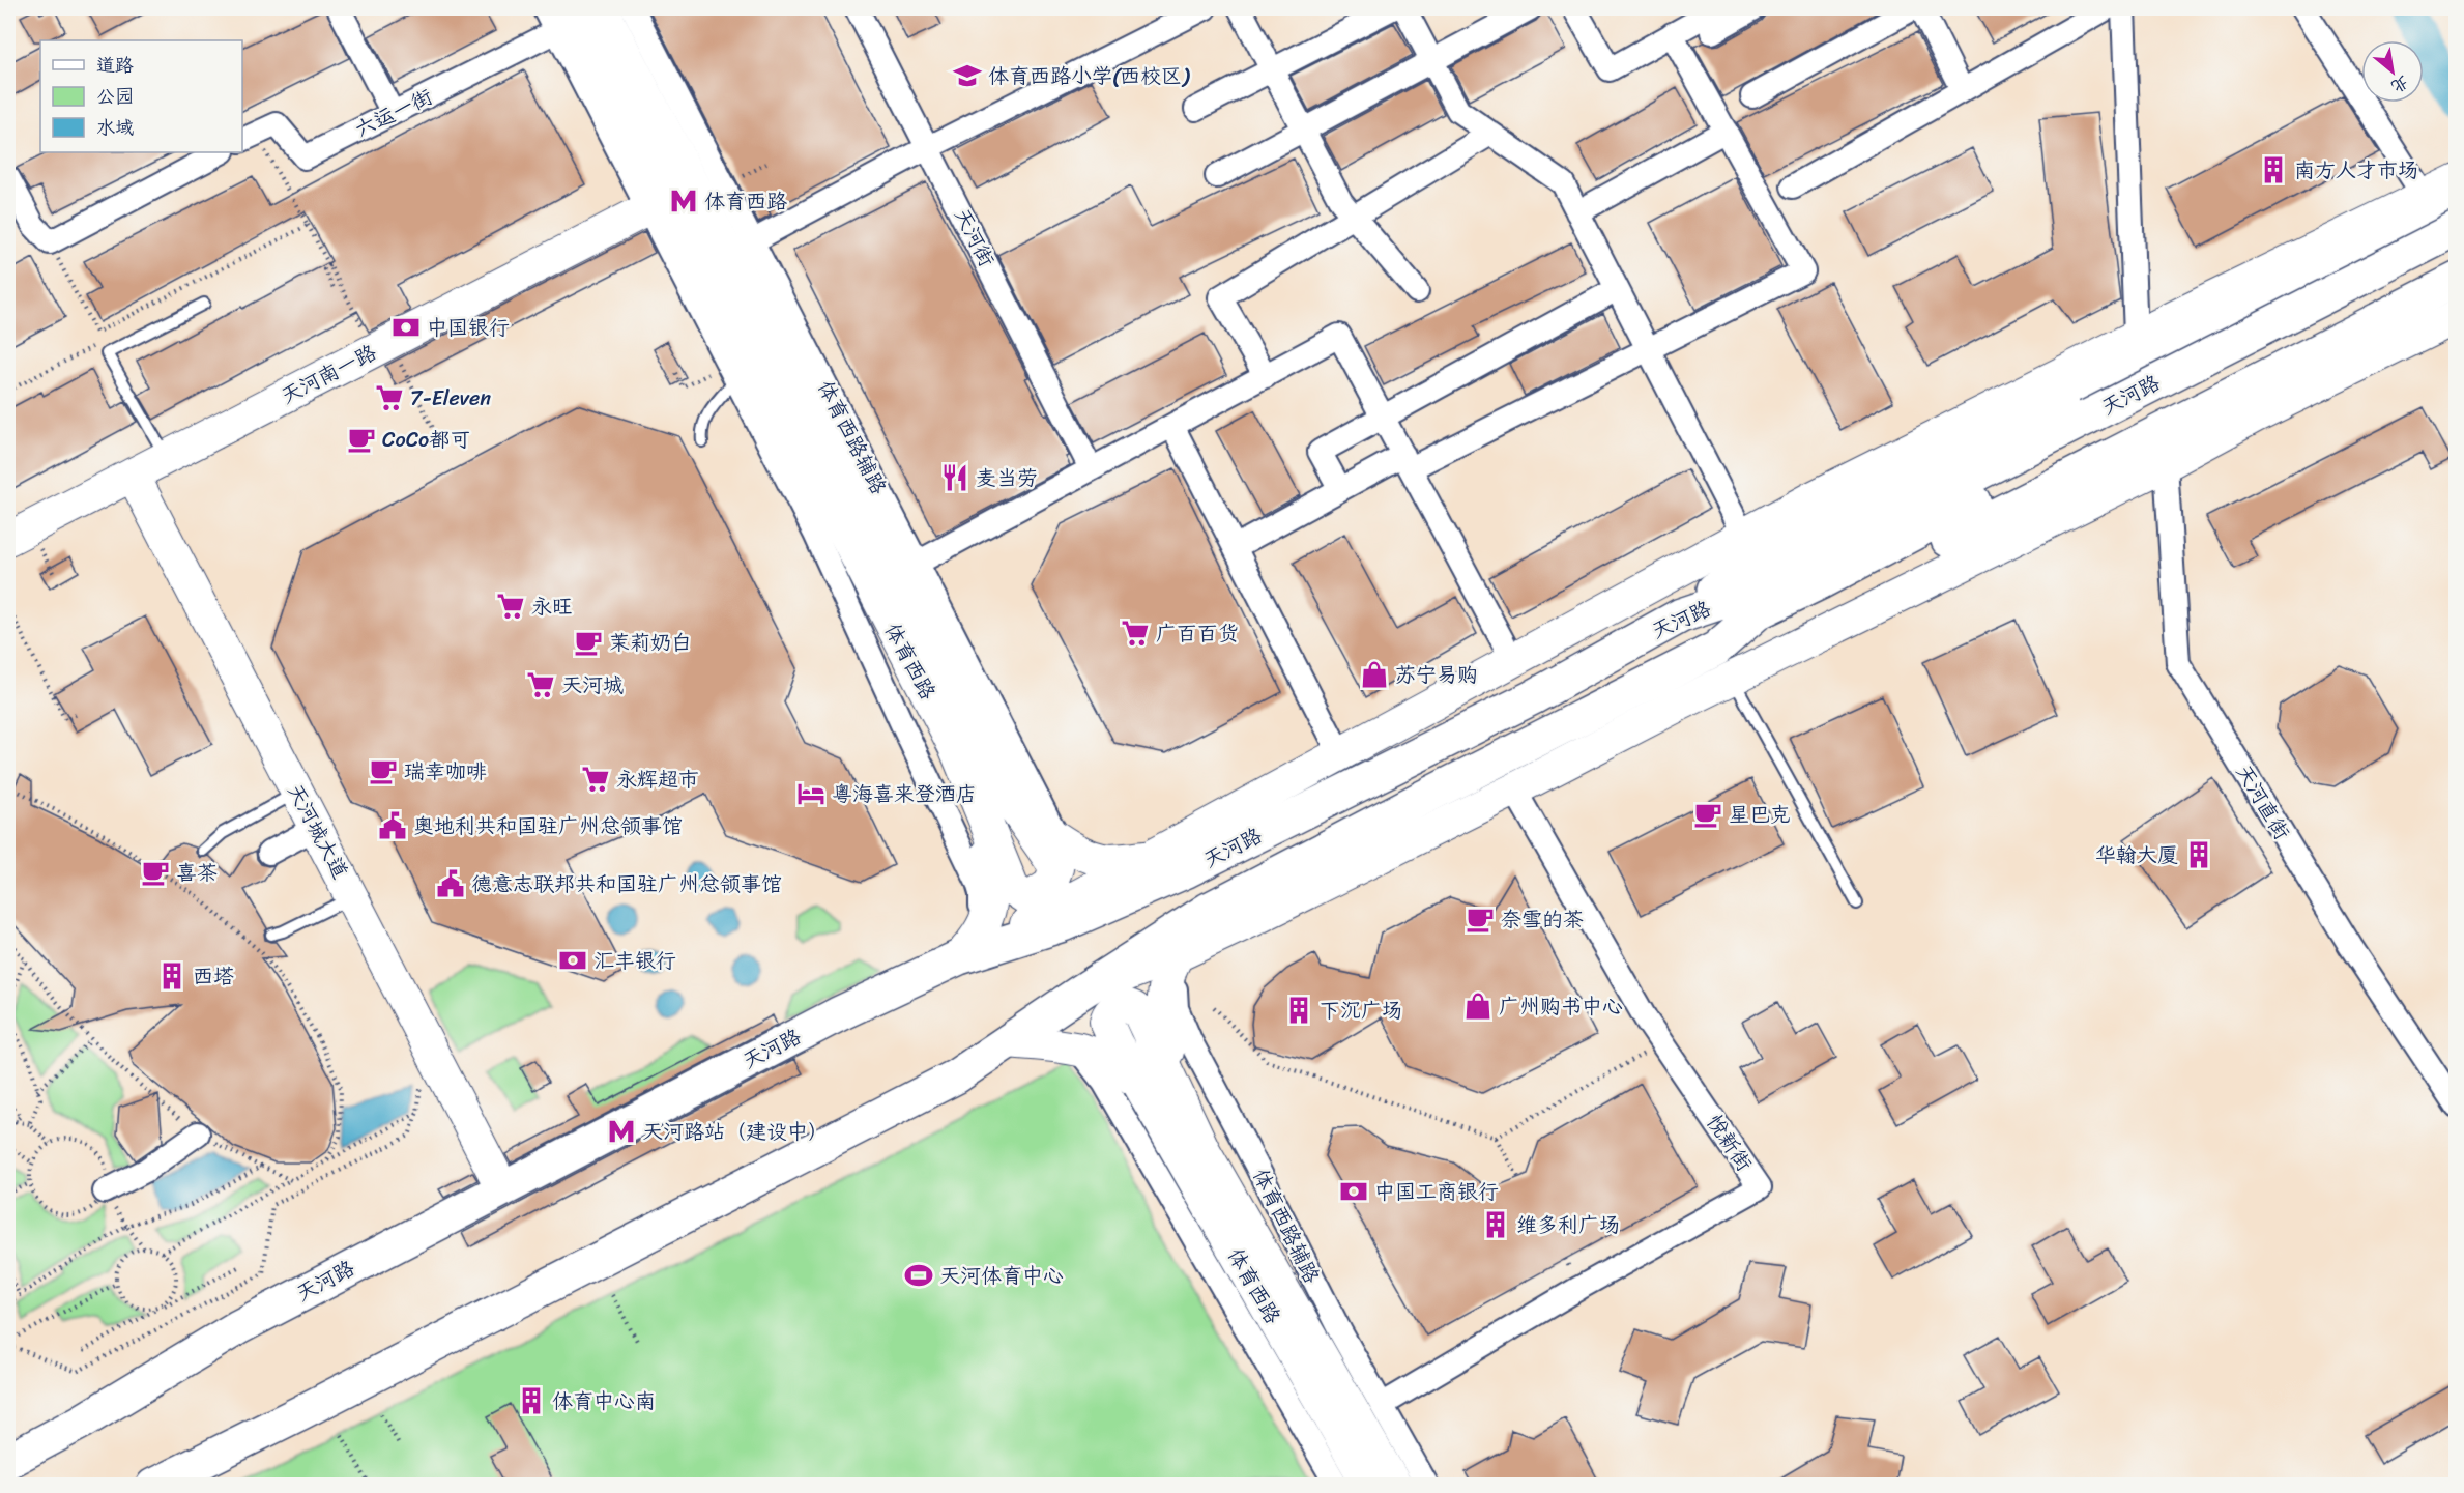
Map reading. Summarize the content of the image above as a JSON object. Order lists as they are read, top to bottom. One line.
{"streets":{"highway":["天河路"],"main road":["天河南一路","体育西路","天河城大道"],"street":["六运一街","天河街","体育西路辅路","天河直街","悦新街"]},"crossings":[["六运一街","体育西路"],["天河南一路","体育西路"],["天河南一路","天河城大道"],["天河路","天河城大道"],["体育西路辅路","体育西路"],["体育西路辅路","悦新街"]],"places":{"school or university":["体育西路小学(西校区)"],"building":["南方人才市场","华翰大厦","西塔","下沉广场","维多利广场","体育中心南"],"metro station":["体育西路","天河路站（建设中）"],"bank":["中国银行","汇丰银行","中国工商银行"],"supermarket":["7-Eleven","永旺","广百百货","天河城","永辉超市"],"cafe":["CoCo都可","茉莉奶白","瑞幸咖啡","星巴克","喜茶","奈雪的茶"],"restaurant":["麦当劳"],"shop":["苏宁易购","广州购书中心"],"hotel":["粤海喜来登酒店"],"public building":["奥地利共和国驻广州总领事馆","德意志联邦共和国驻广州总领事馆"],"sports":["天河体育中心"]},"legend":["道路","公园","水域"],"north":"bottom right"}
